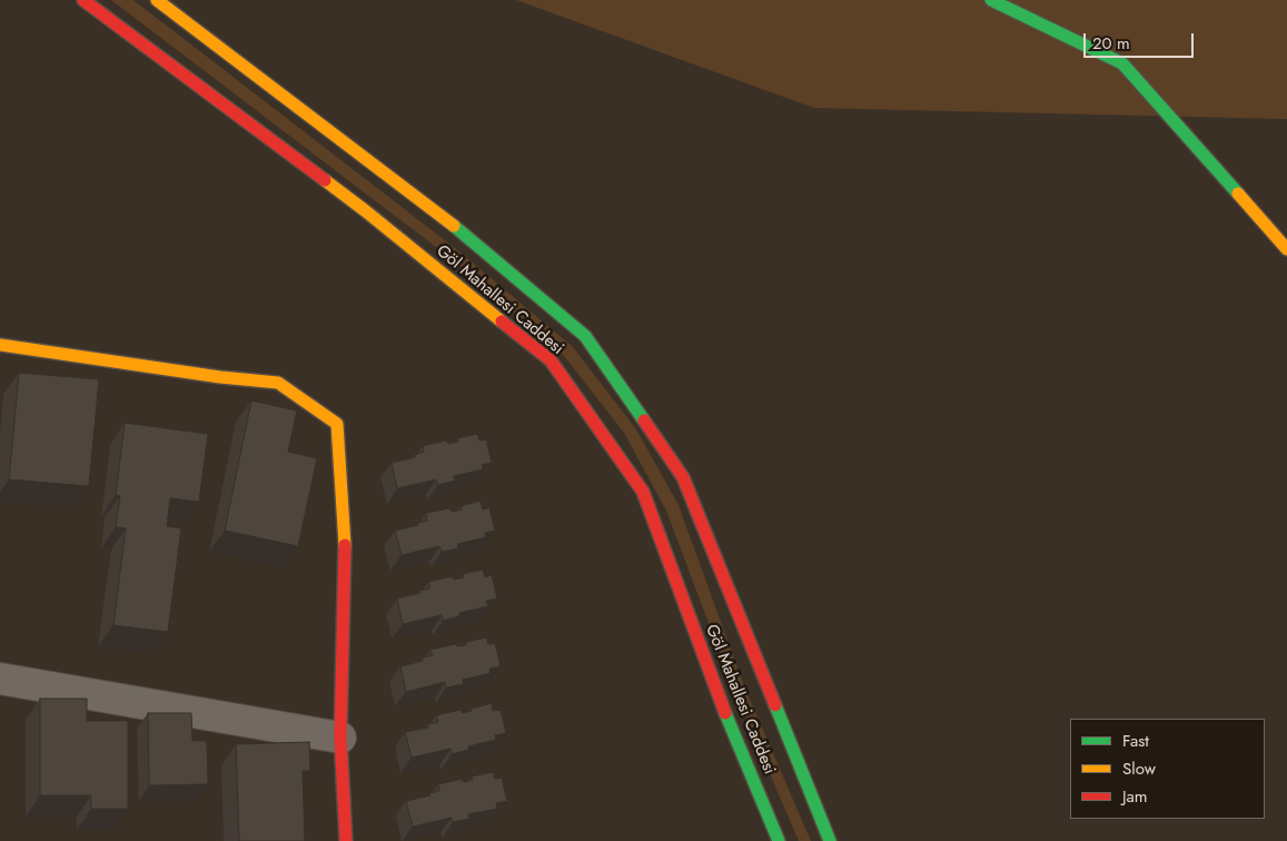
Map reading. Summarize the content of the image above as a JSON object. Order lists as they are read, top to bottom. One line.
{"streets":{"main road":["Göl Mahallesi Caddesi"]},"legend":["Fast","Slow","Jam"],"scale_bar":"20 m"}
